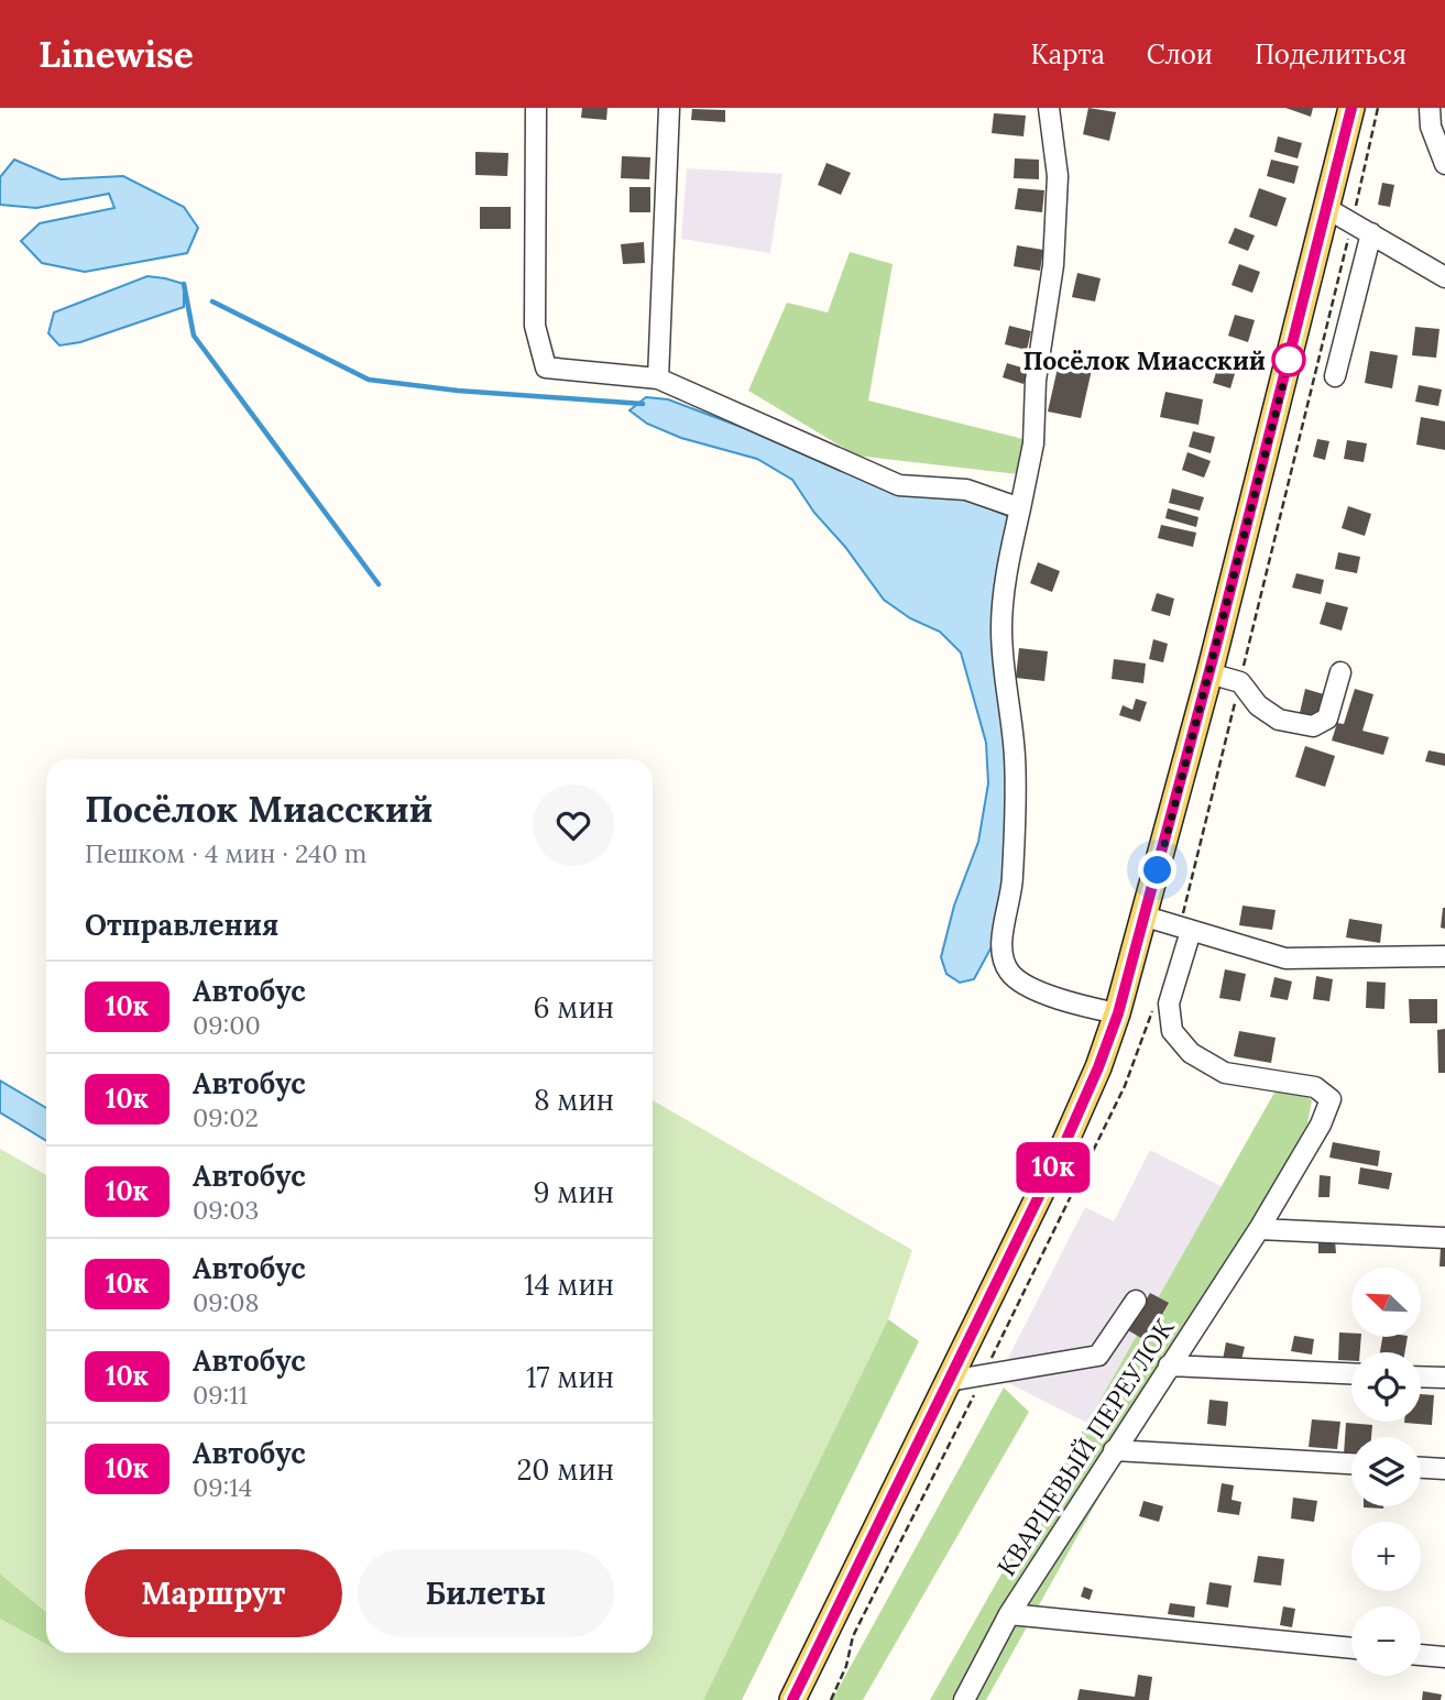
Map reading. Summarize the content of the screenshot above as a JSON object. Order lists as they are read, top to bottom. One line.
{"streets":{"street":["КВАРЦЕВЫЙ ПЕРЕУЛОК"]},"places":["Посёлок Миасский"],"lines":["bus line 10к"],"north":"top left","page":{"header":"Linewise","nav":["Карта","Слои","Поделиться"],"on_map":"10к","heading":[["Посёлок Миасский","Пешком · 4 мин · 240 m"],"Отправления"],"list":[{"mark":"10к","name":"Автобус","note":"09:00","value":"6 мин"},{"mark":"10к","name":"Автобус","note":"09:02","value":"8 мин"},{"mark":"10к","name":"Автобус","note":"09:03","value":"9 мин"},{"mark":"10к","name":"Автобус","note":"09:08","value":"14 мин"},{"mark":"10к","name":"Автобус","note":"09:11","value":"17 мин"},{"mark":"10к","name":"Автобус","note":"09:14","value":"20 мин"}],"map_buttons":["+","−"],"buttons":["Маршрут","Билеты"]}}
